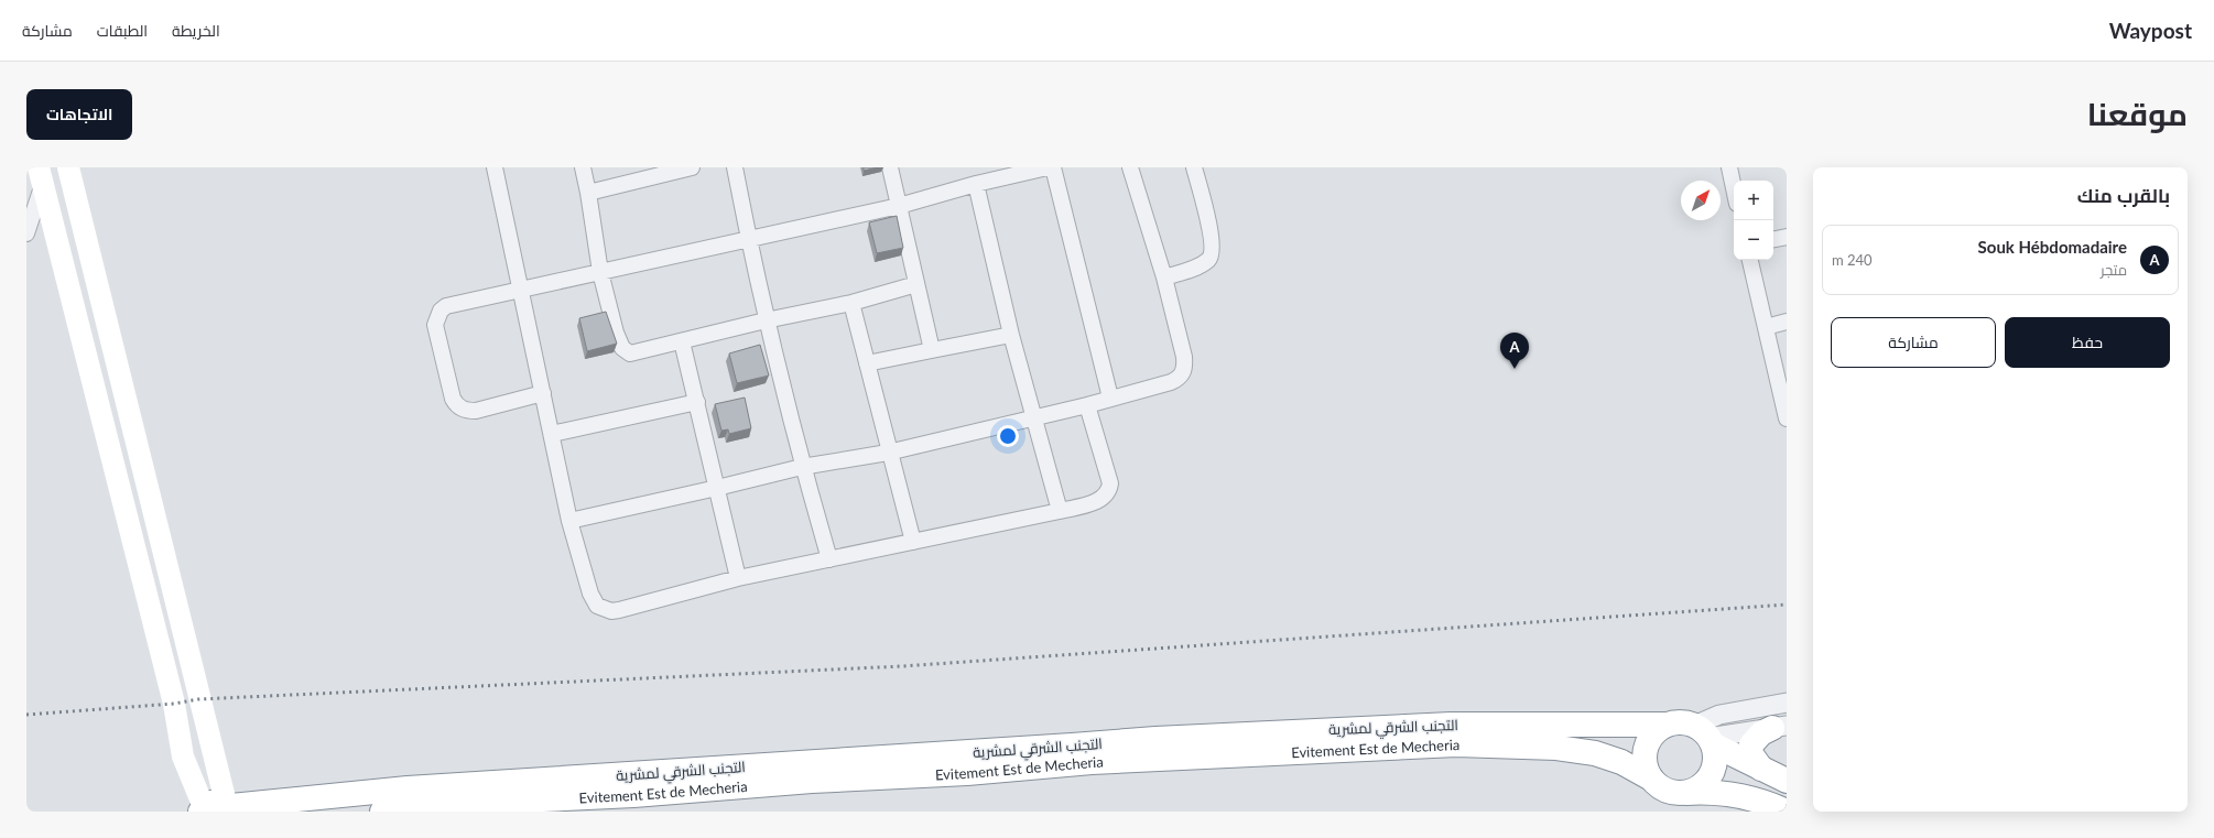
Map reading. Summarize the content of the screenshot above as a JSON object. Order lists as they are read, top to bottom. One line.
{"streets":{"highway":["التجنب الشرقي لمشرية","Evitement Est de Mecheria"]},"crossings":[["التجنب الشرقي لمشرية","Evitement Est de Mecheria"]],"north":"top right","page":{"header":"Waypost","nav":["الخريطة","الطبقات","مشاركة"],"title":"موقعنا","buttons":["الاتجاهات",["حفظ","مشاركة"]],"heading":"بالقرب منك","map_buttons":["+","−"],"list":[{"mark":"A","name":"Souk Hébdomadaire","note":"متجر","value":"240 m"}],"pins":"A"}}
